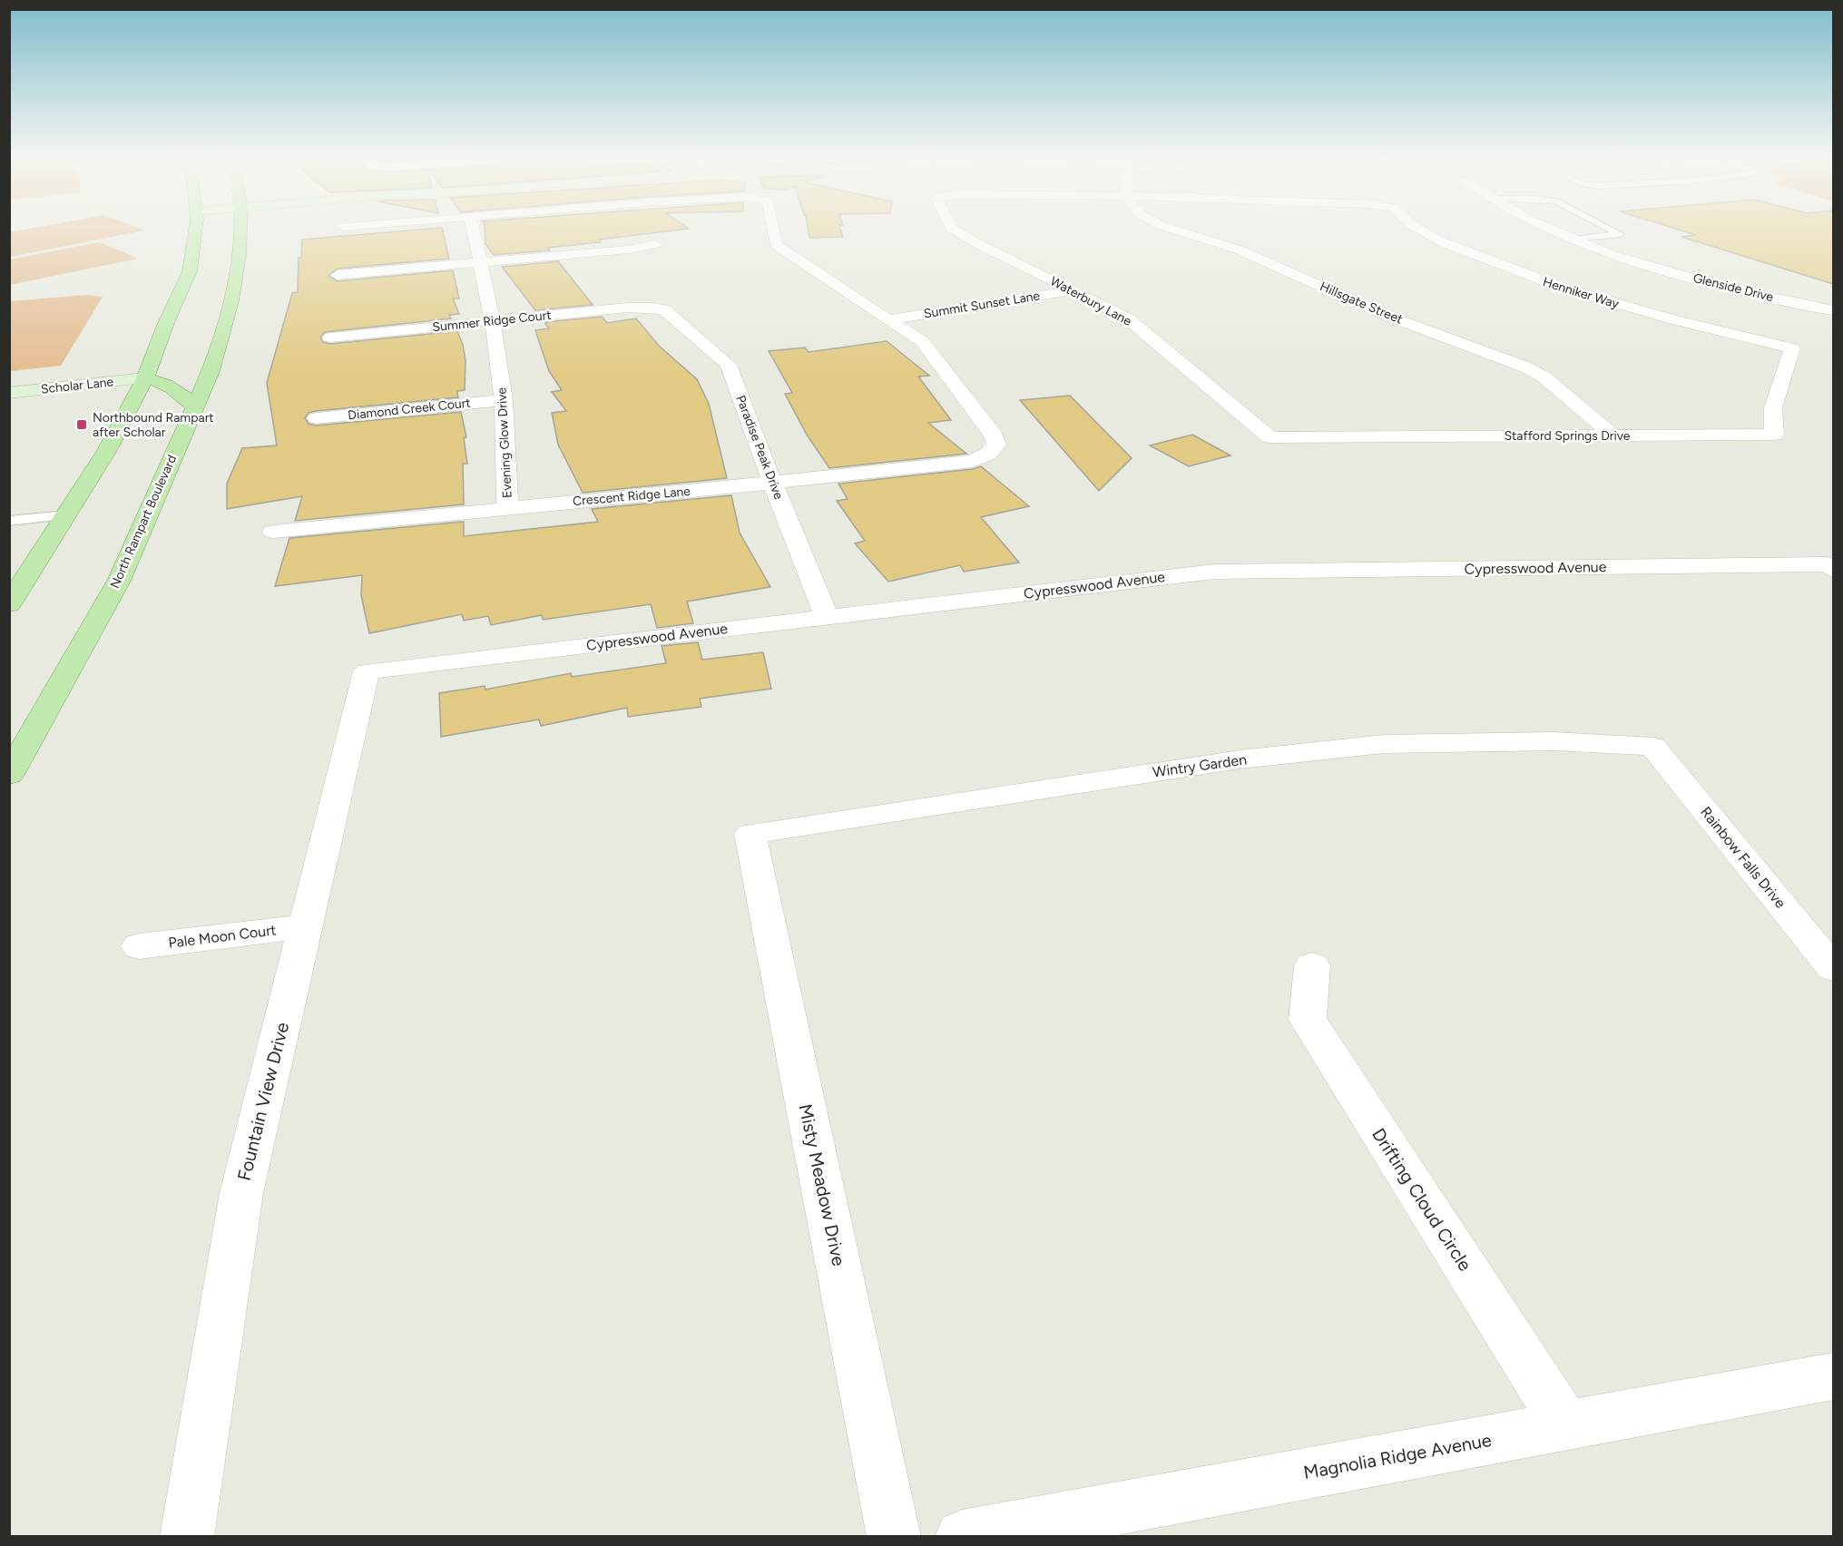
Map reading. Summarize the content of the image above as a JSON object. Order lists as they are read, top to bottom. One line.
{"streets":{"main road":["North Rampart Boulevard"],"street":["Glenside Drive","Henniker Way","Waterbury Lane","Hillsgate Street","Summit Sunset Lane","Summer Ridge Court","Scholar Lane","Diamond Creek Court","Stafford Springs Drive","Evening Glow Drive","Paradise Peak Drive","Crescent Ridge Lane","Cypresswood Avenue","Wintry Garden","Rainbow Falls Drive","Pale Moon Court","Fountain View Drive","Misty Meadow Drive","Drifting Cloud Circle","Magnolia Ridge Avenue"]},"crossings":[["Henniker Way","Stafford Springs Drive"],["Waterbury Lane","Summit Sunset Lane"],["Waterbury Lane","Stafford Springs Drive"],["Hillsgate Street","Stafford Springs Drive"],["Summit Sunset Lane","Crescent Ridge Lane"],["Summer Ridge Court","Evening Glow Drive"],["Summer Ridge Court","Paradise Peak Drive"],["Diamond Creek Court","Evening Glow Drive"],["Evening Glow Drive","Crescent Ridge Lane"],["Paradise Peak Drive","Crescent Ridge Lane"],["Paradise Peak Drive","Cypresswood Avenue"],["Cypresswood Avenue","Fountain View Drive"],["Wintry Garden","Rainbow Falls Drive"],["Wintry Garden","Misty Meadow Drive"],["Pale Moon Court","Fountain View Drive"],["Drifting Cloud Circle","Magnolia Ridge Avenue"]],"places":{"transit":["Northbound Rampart after Scholar"]}}
